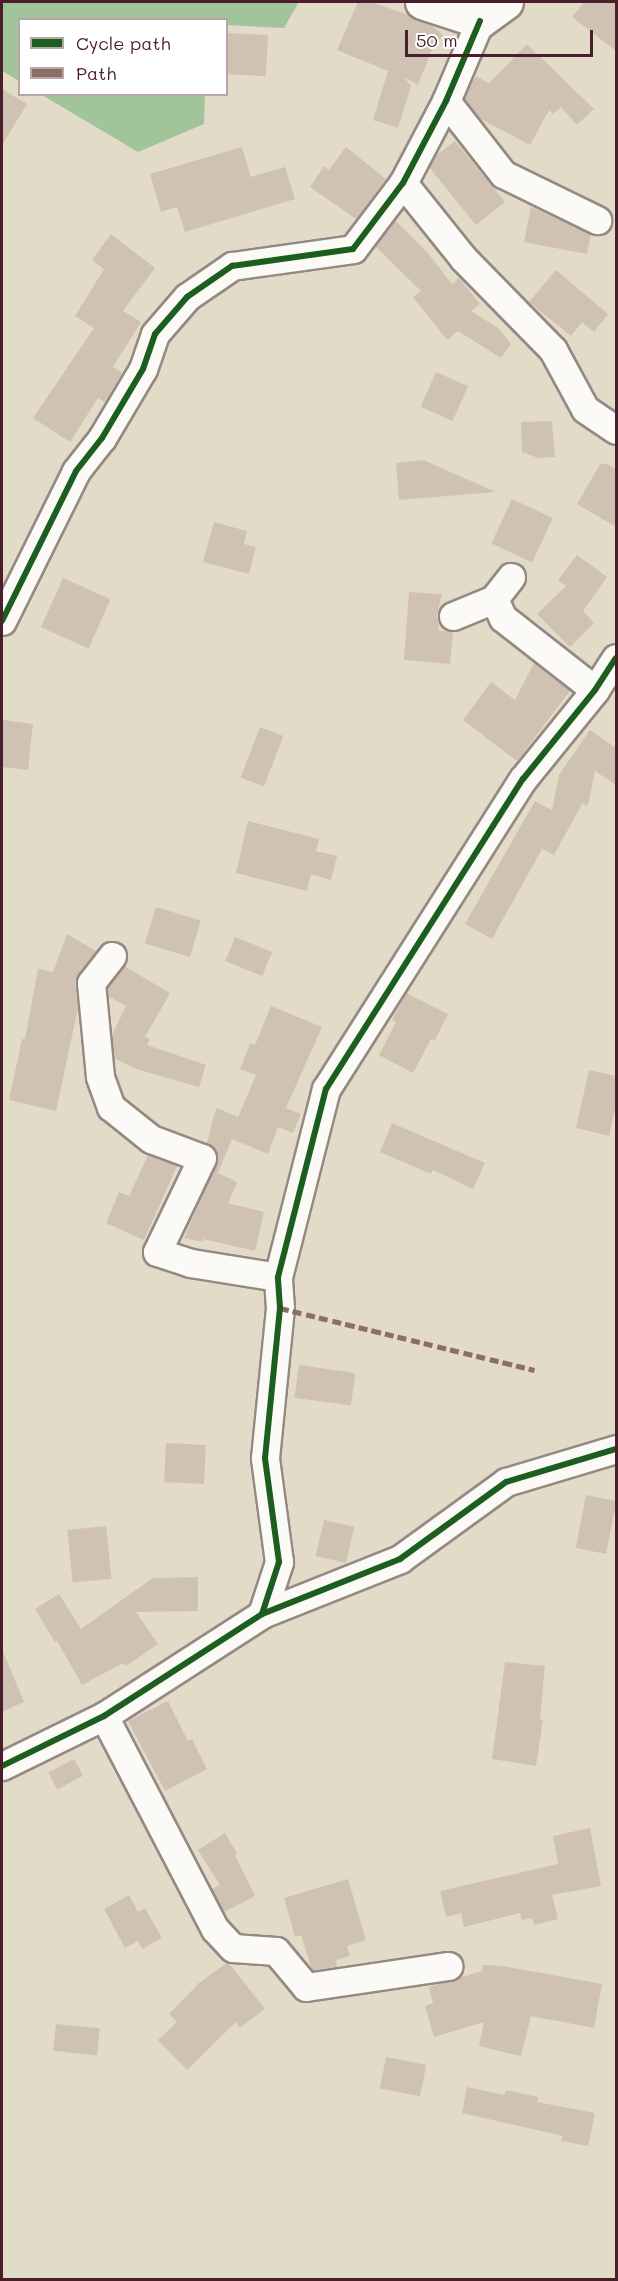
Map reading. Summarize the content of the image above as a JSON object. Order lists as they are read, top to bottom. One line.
{"legend":["Cycle path","Path"],"scale_bar":"50 m"}
